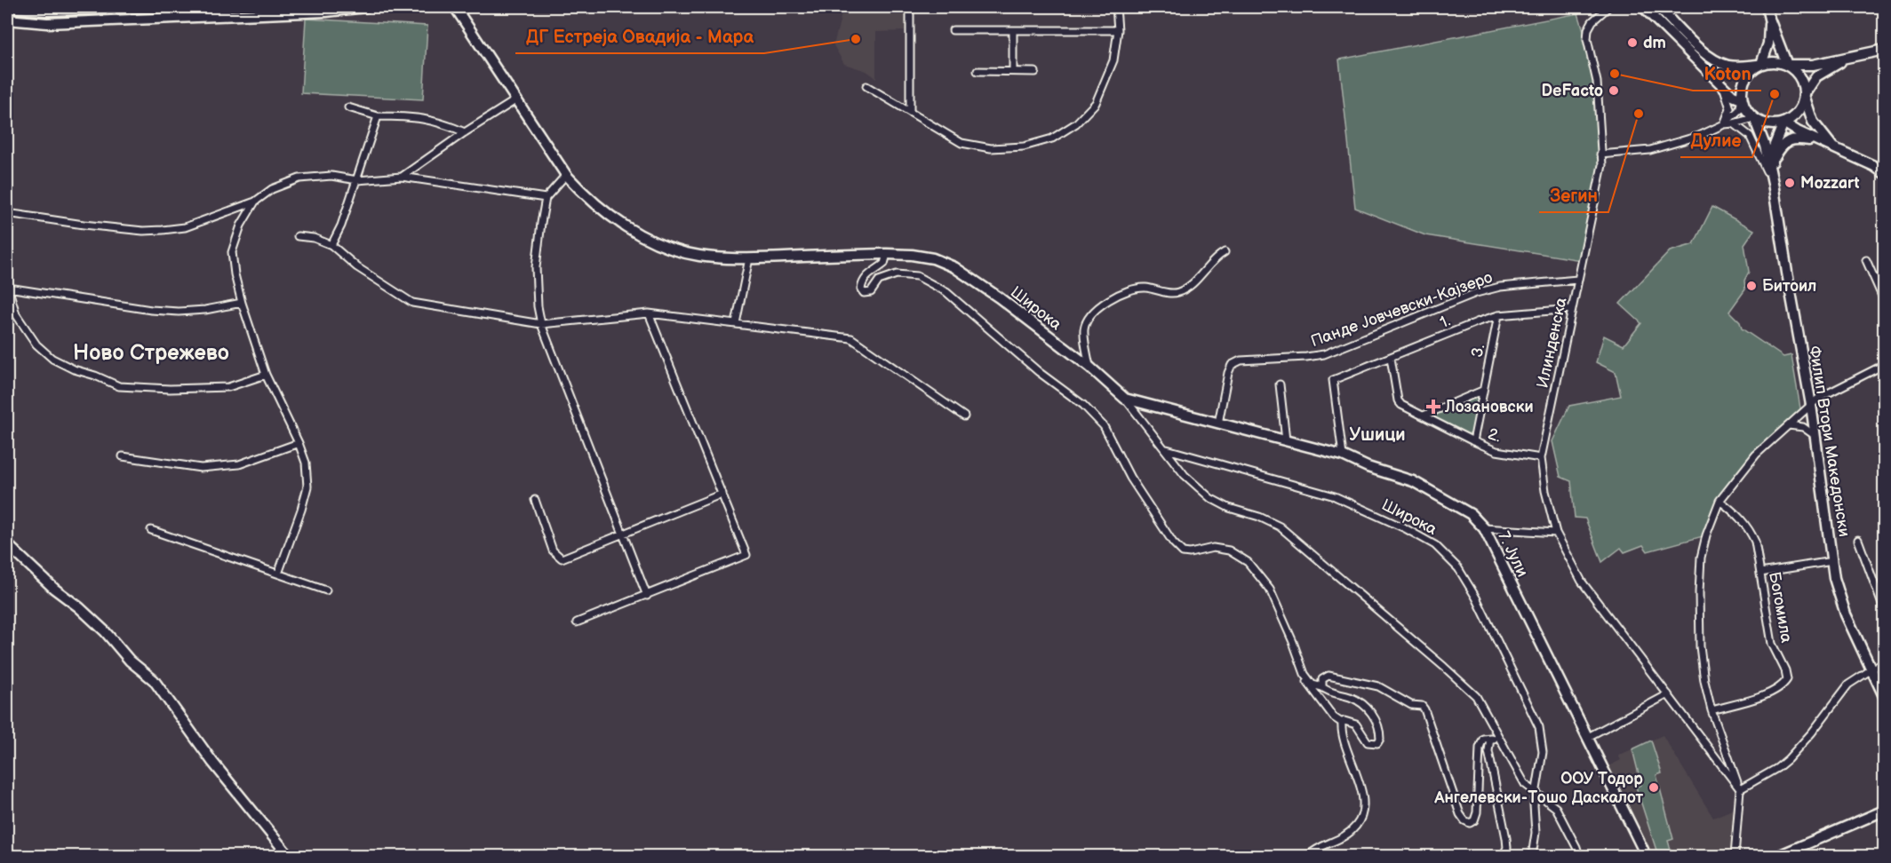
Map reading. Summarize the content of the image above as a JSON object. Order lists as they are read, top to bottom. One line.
{"streets":{"street":["Широка","Панде Јовчевски-Кајзеро","1.","Илинденска","3.","2.","Филип Втори Македонски","7. Јули","Богомила"]},"crossings":[["Широка","7. Јули"],["Панде Јовчевски-Кајзеро","Илинденска"],["Панде Јовчевски-Кајзеро","7. Јули"],["1.","Илинденска"],["1.","3."],["1.","2."],["1.","7. Јули"],["Илинденска","2."],["3.","2."]],"districts":["Ново Стрежево","Ушици"],"places":{"other":["ДГ Естреја Овадија - Мара","dm","Koton","DeFacto","Дулие","Зегин","Mozzart","Битоил","ООУ Тодор Ангелевски-Тошо Даскалот"],"health":["Лозановски"]}}
